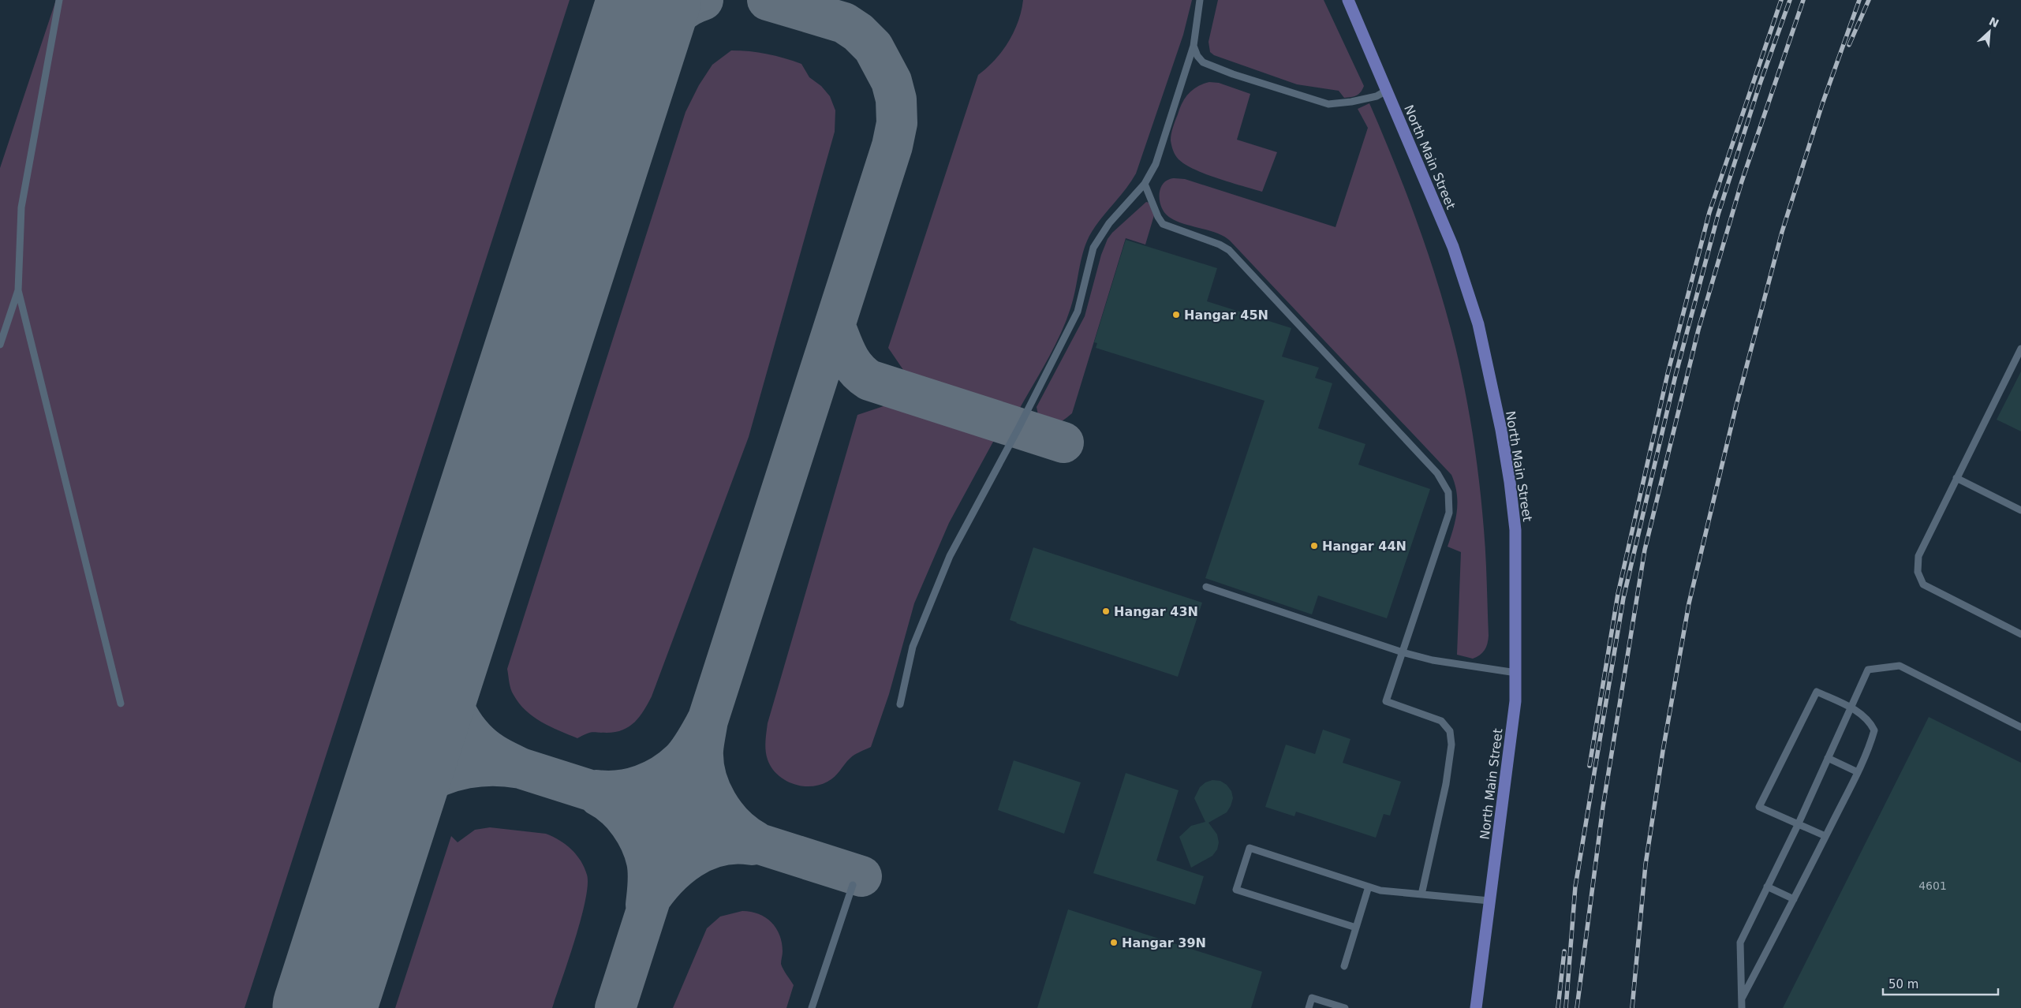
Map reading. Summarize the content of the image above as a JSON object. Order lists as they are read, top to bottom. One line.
{"streets":{"main road":["North Main Street"]},"places":["Hangar 45N","Hangar 44N","Hangar 43N","Hangar 39N"],"house_numbers":["4601"],"scale_bar":"50 m","north":"top right"}
